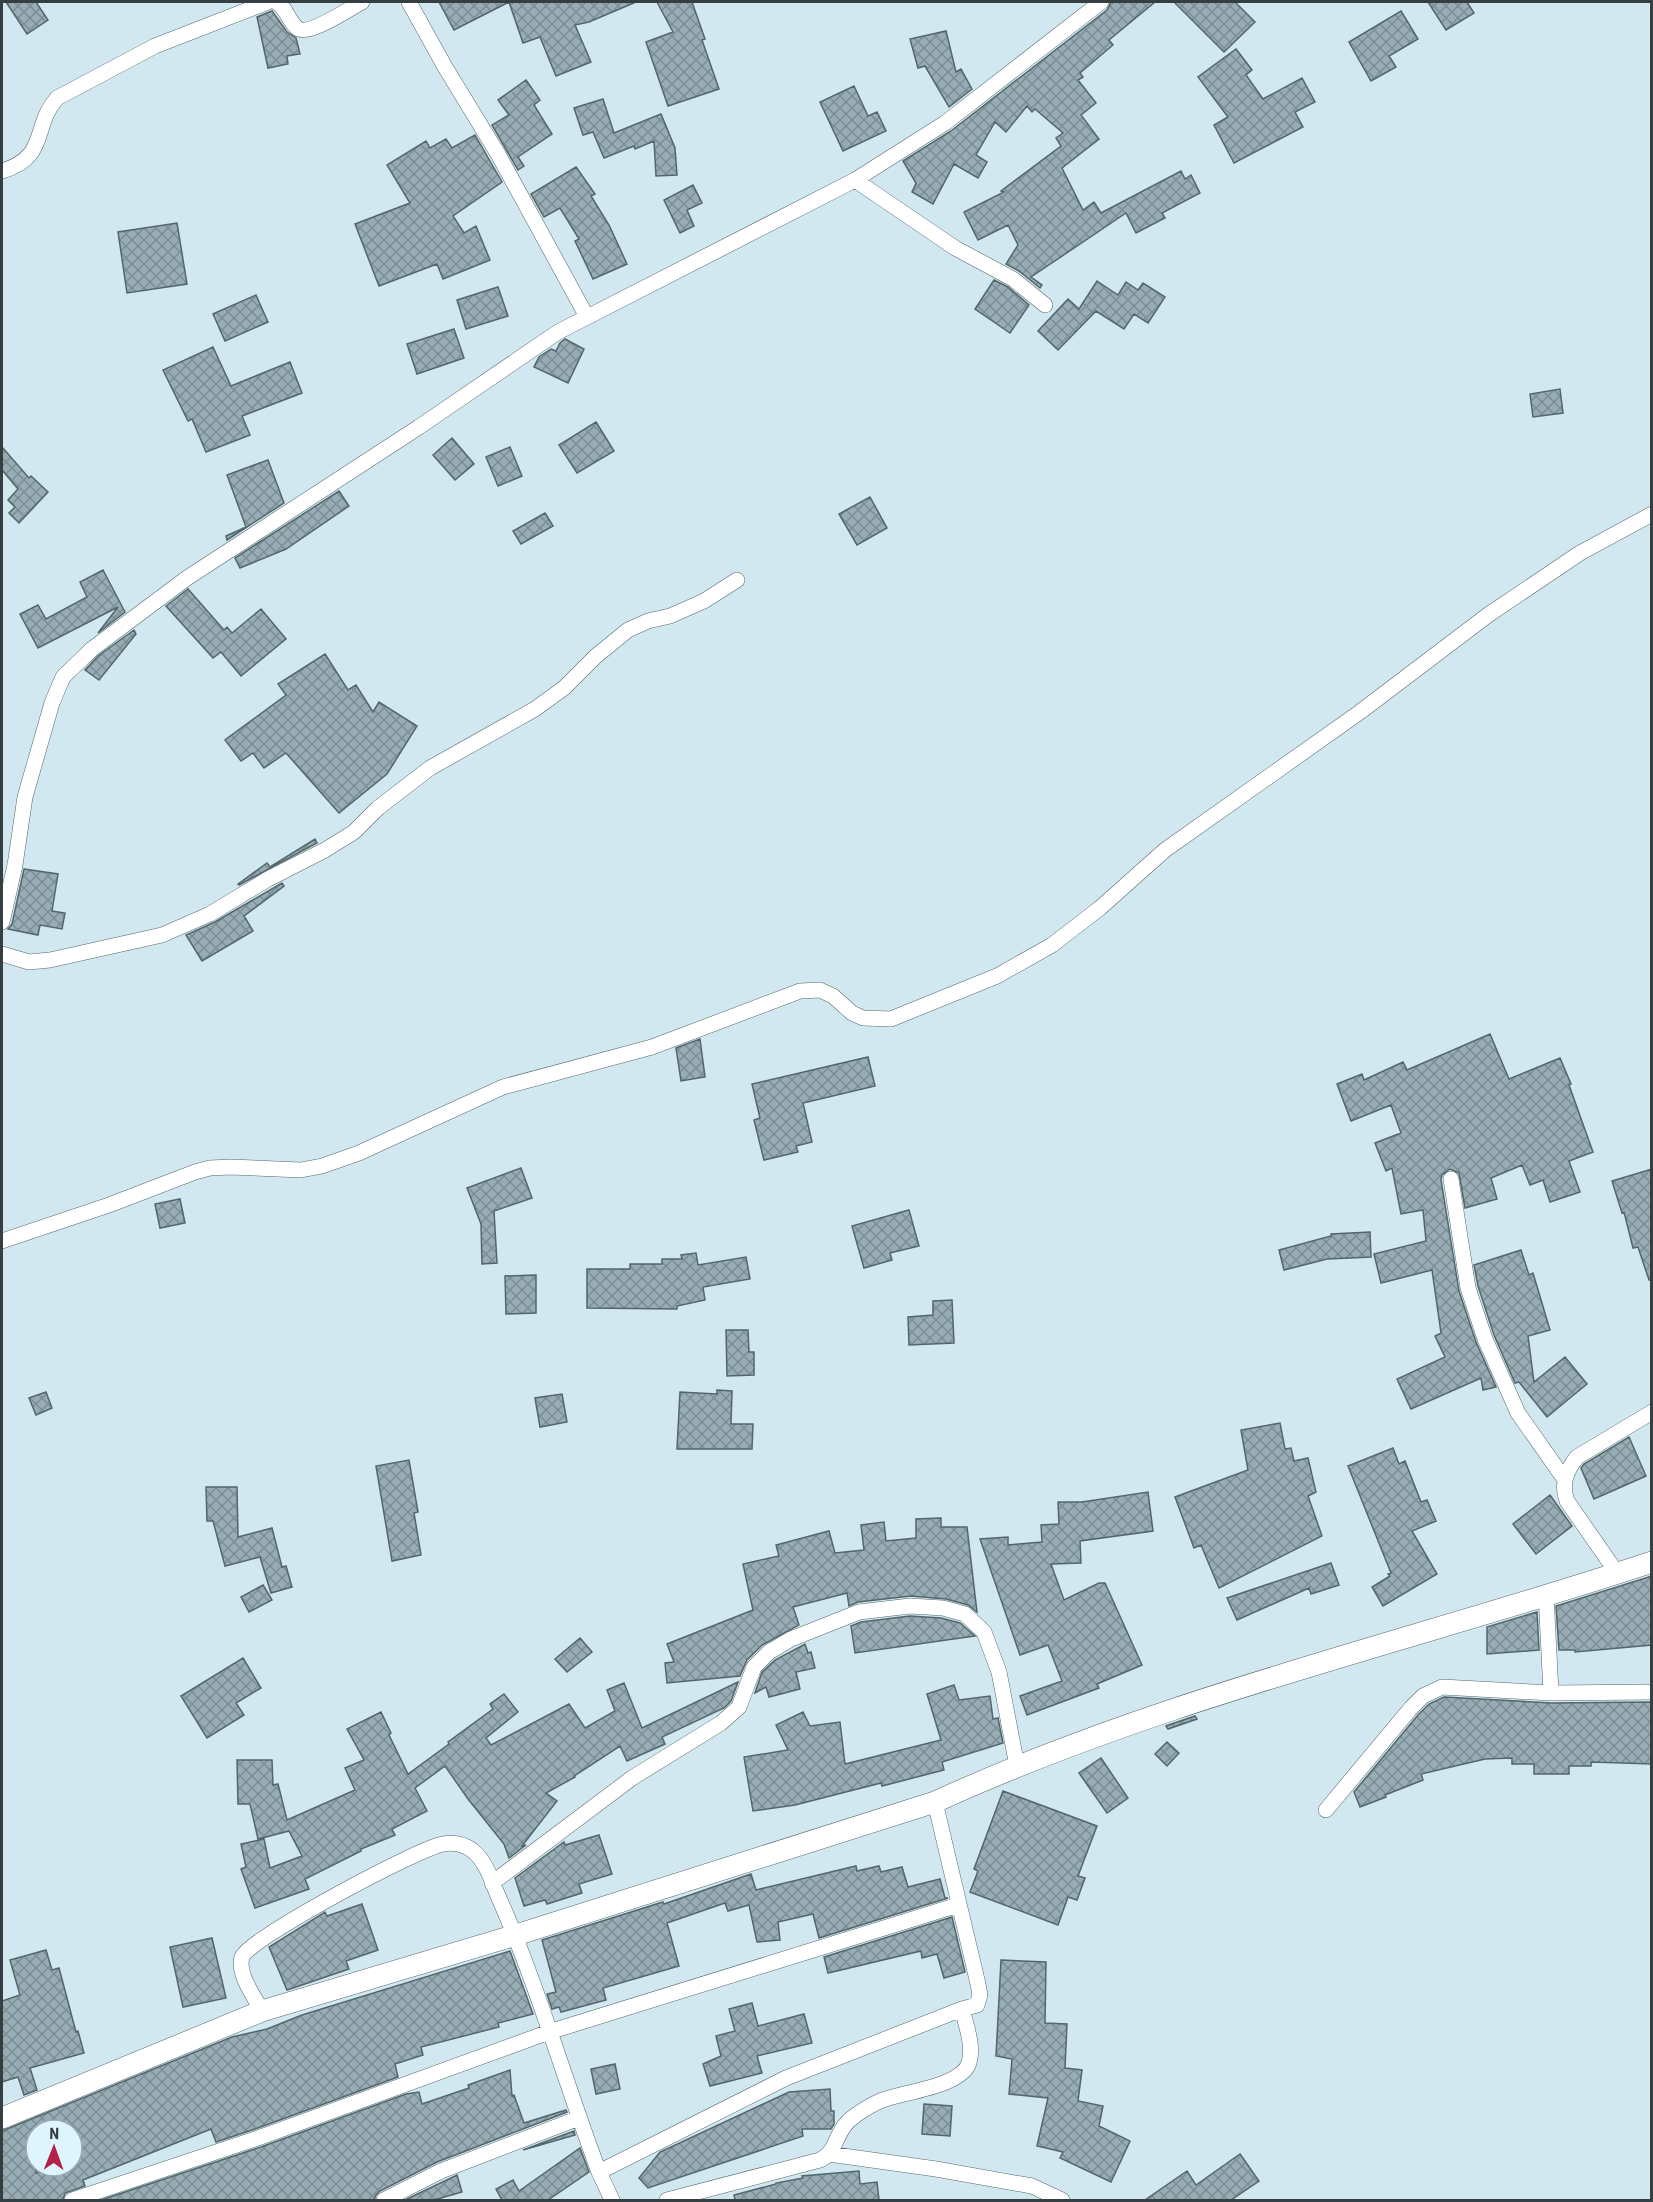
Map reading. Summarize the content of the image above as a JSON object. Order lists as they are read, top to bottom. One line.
{"north":"top"}
